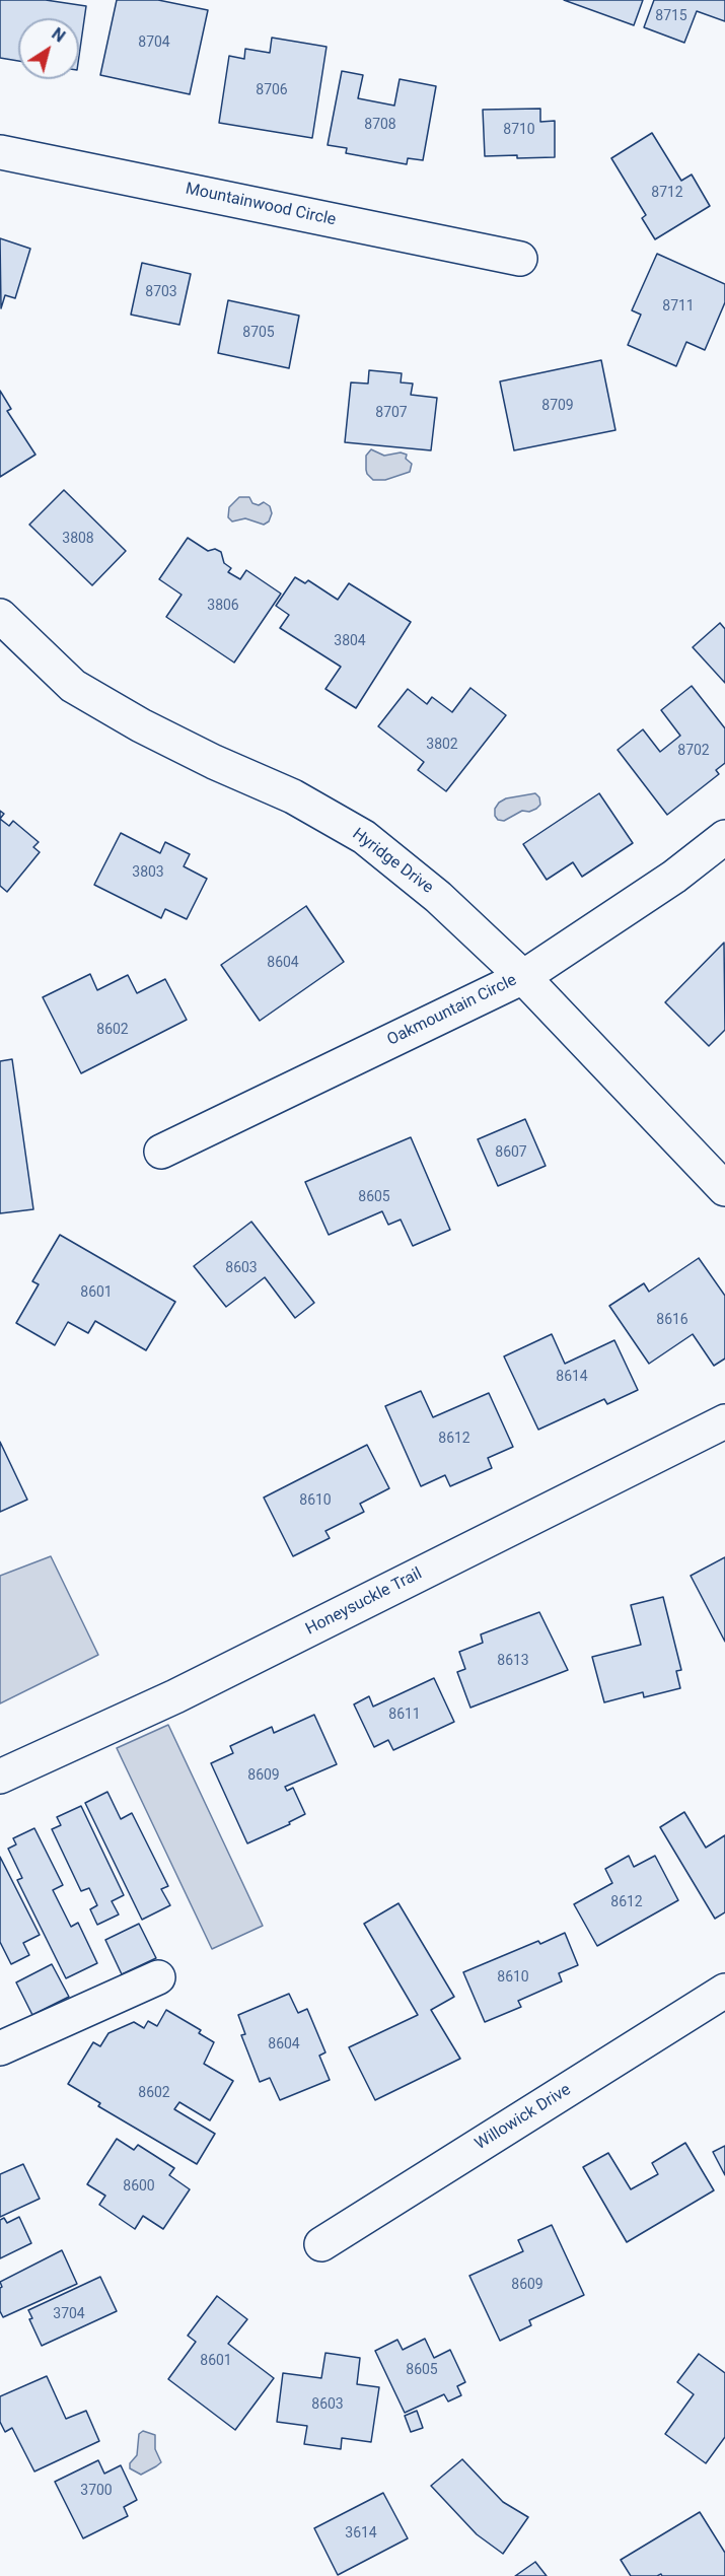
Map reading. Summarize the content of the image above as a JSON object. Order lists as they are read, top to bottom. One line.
{"streets":{"street":["Mountainwood Circle","Hyridge Drive","Oakmountain Circle","Honeysuckle Trail","Willowick Drive"]},"crossings":[["Hyridge Drive","Oakmountain Circle"]],"house_numbers":["8715","8704","8706","8708","8710","8712","8703","8711","8705","8709","8707","3808","3806","3804","3802","8702","3803","8604","8602","8607","8605","8603","8601","8616","8614","8612","8610","8613","8611","8609","8612","8610","8604","8602","8600","8609","3704","8601","8605","8603","3700","3614"],"north":"top right"}
